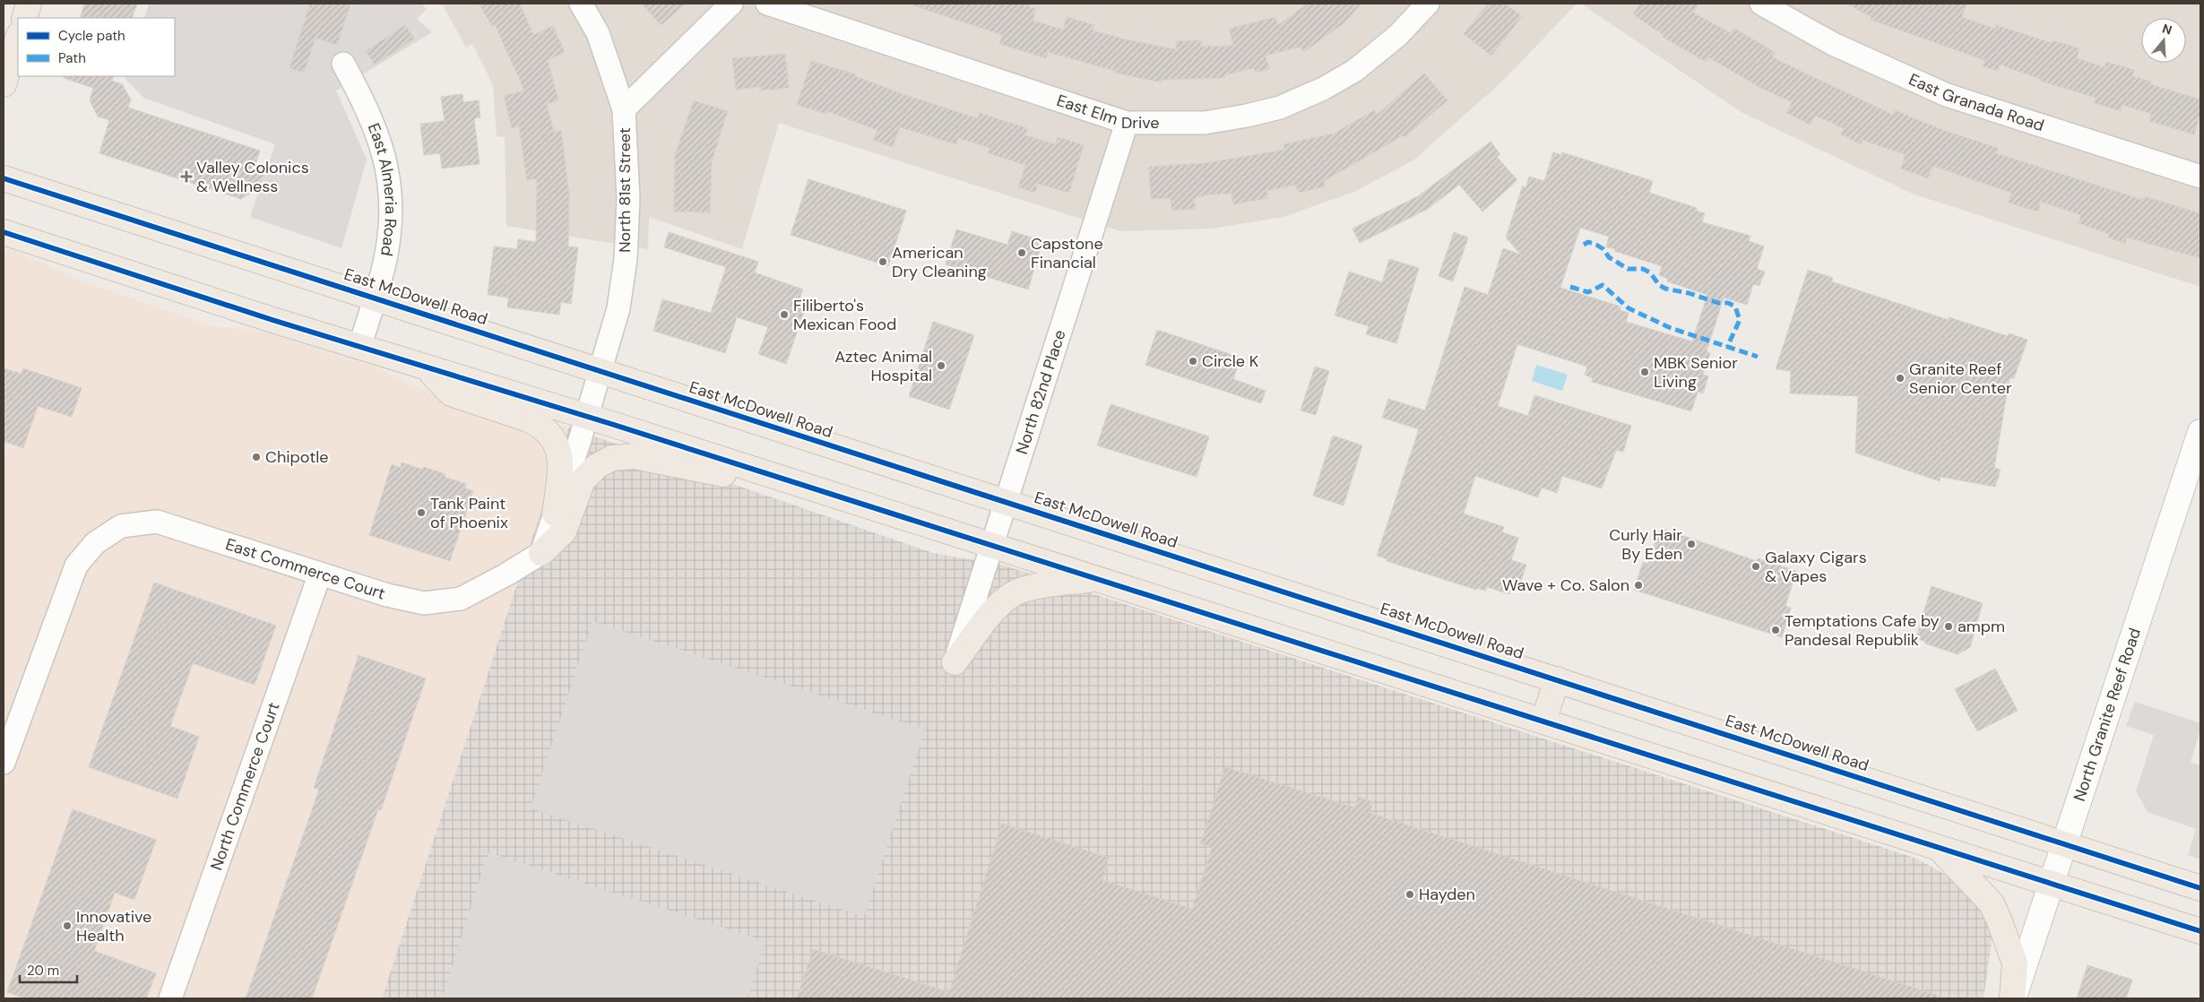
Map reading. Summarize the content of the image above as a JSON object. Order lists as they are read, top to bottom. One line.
{"streets":{"main road":["East McDowell Road"],"street":["East Granada Road","East Elm Drive","East Almeria Road","North 81st Street","North 82nd Place","East Commerce Court","North Granite Reef Road","North Commerce Court"]},"crossings":[["East Elm Drive","North 82nd Place"],["East Almeria Road","East McDowell Road"],["North 81st Street","East McDowell Road"],["East McDowell Road","North 82nd Place"],["East McDowell Road","North Granite Reef Road"],["East Commerce Court","North Commerce Court"]],"places":{"health":["Valley Colonics & Wellness"],"other":["Capstone Financial","American Dry Cleaning","Filiberto's Mexican Food","Circle K","Aztec Animal Hospital","MBK Senior Living","Granite Reef Senior Center","Chipotle","Tank Paint of Phoenix","Curly Hair By Eden","Galaxy Cigars & Vapes","Wave + Co. Salon","ampm","Temptations Cafe by Pandesal Republik","Hayden","Innovative Health"]},"legend":["Cycle path","Path"],"scale_bar":"20 m","north":"top"}
